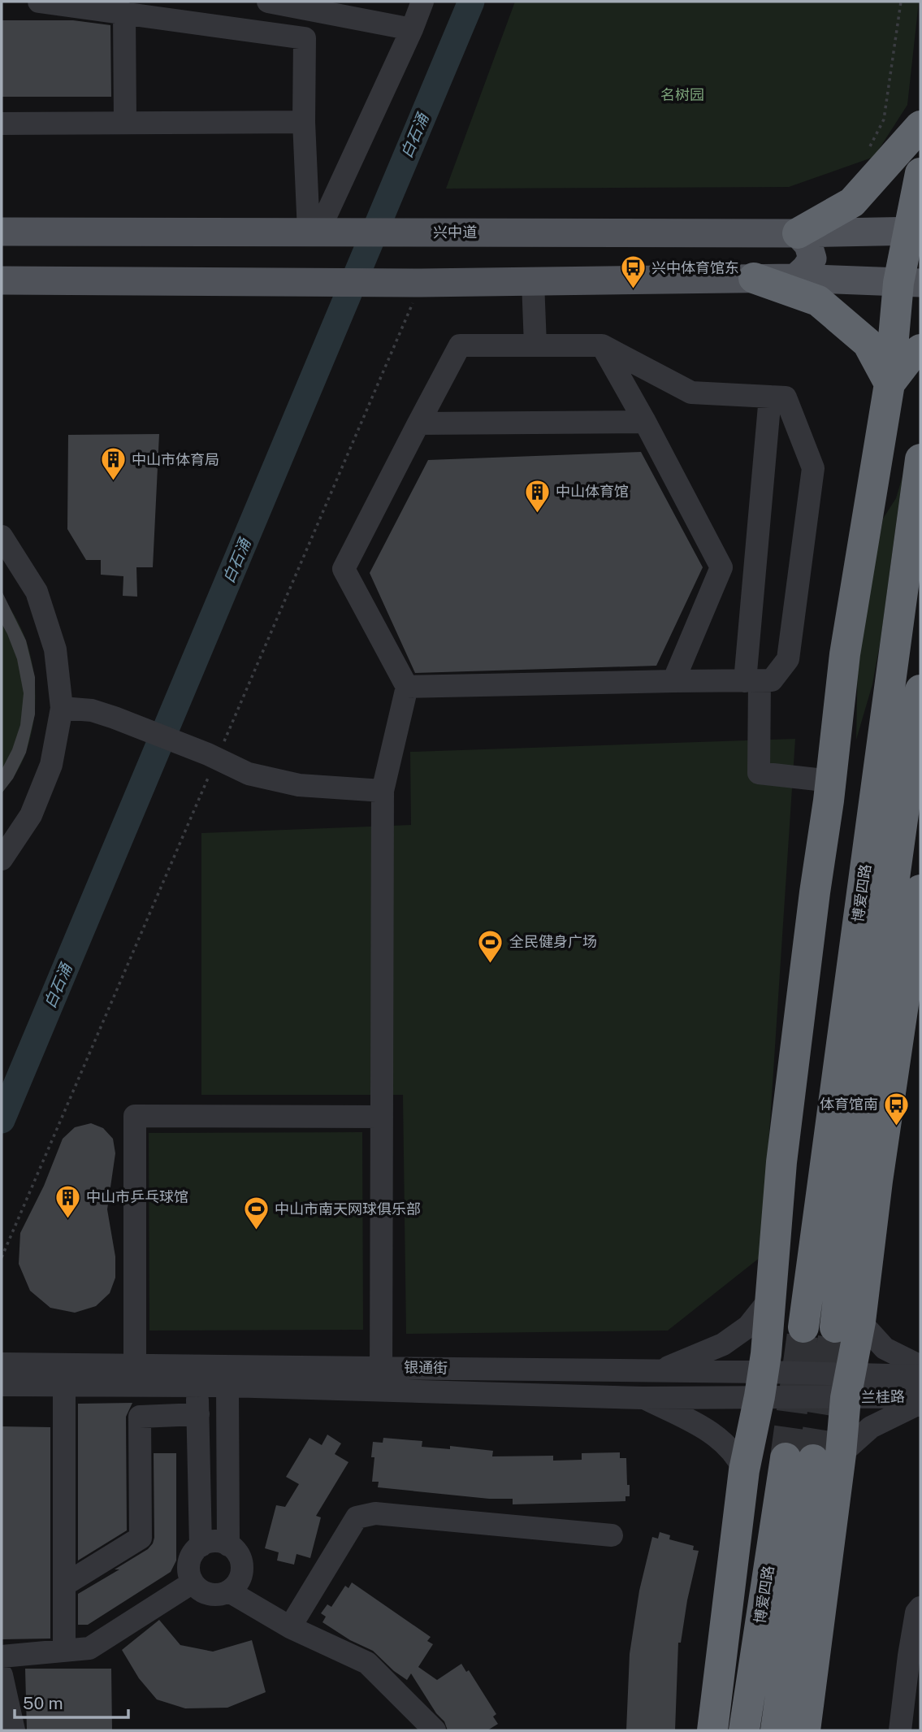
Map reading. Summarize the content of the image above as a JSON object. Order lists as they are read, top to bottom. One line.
{"streets":{"highway":["博爱四路"],"main road":["兴中道"],"street":["银通街","兰桂路"]},"crossings":[["银通街","兰桂路"]],"water":["白石涌"],"parks":["名树园"],"places":{"bus stop":["兴中体育馆东","体育馆南"],"building":["中山市体育局","中山体育馆","中山市乒乓球馆"],"sports":["全民健身广场","中山市南天网球俱乐部"]},"scale_bar":"50 m"}
